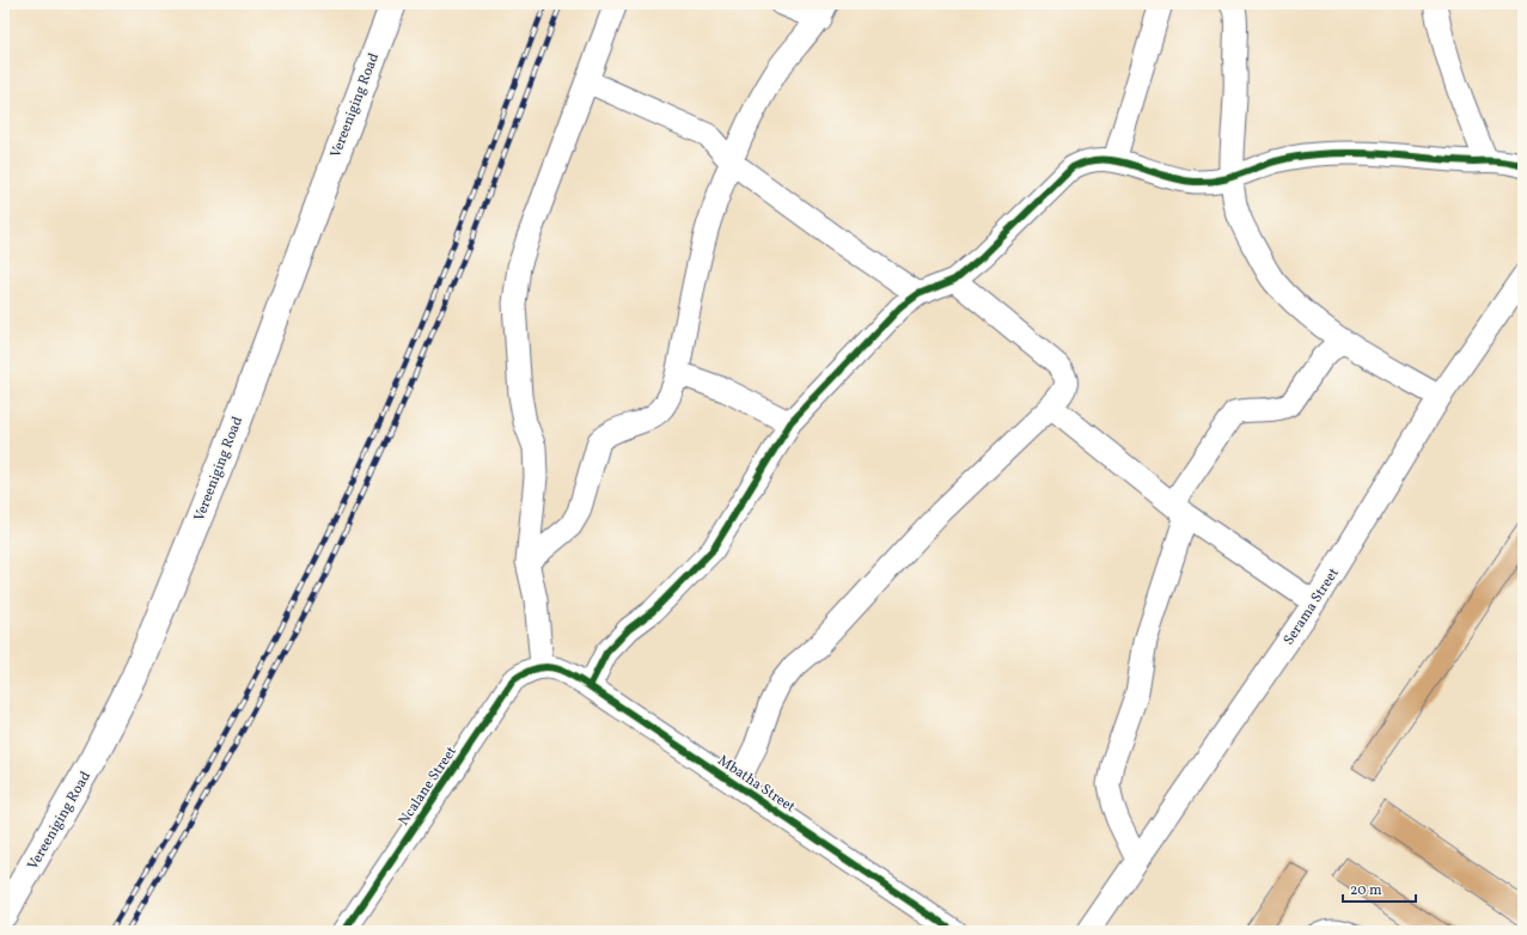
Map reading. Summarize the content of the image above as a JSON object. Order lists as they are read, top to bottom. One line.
{"streets":{"main road":["Vereeniging Road"],"street":["Serama Street","Mbatha Street","Ncalane Street"]},"crossings":[["Mbatha Street","Ncalane Street"]],"scale_bar":"20 m"}
